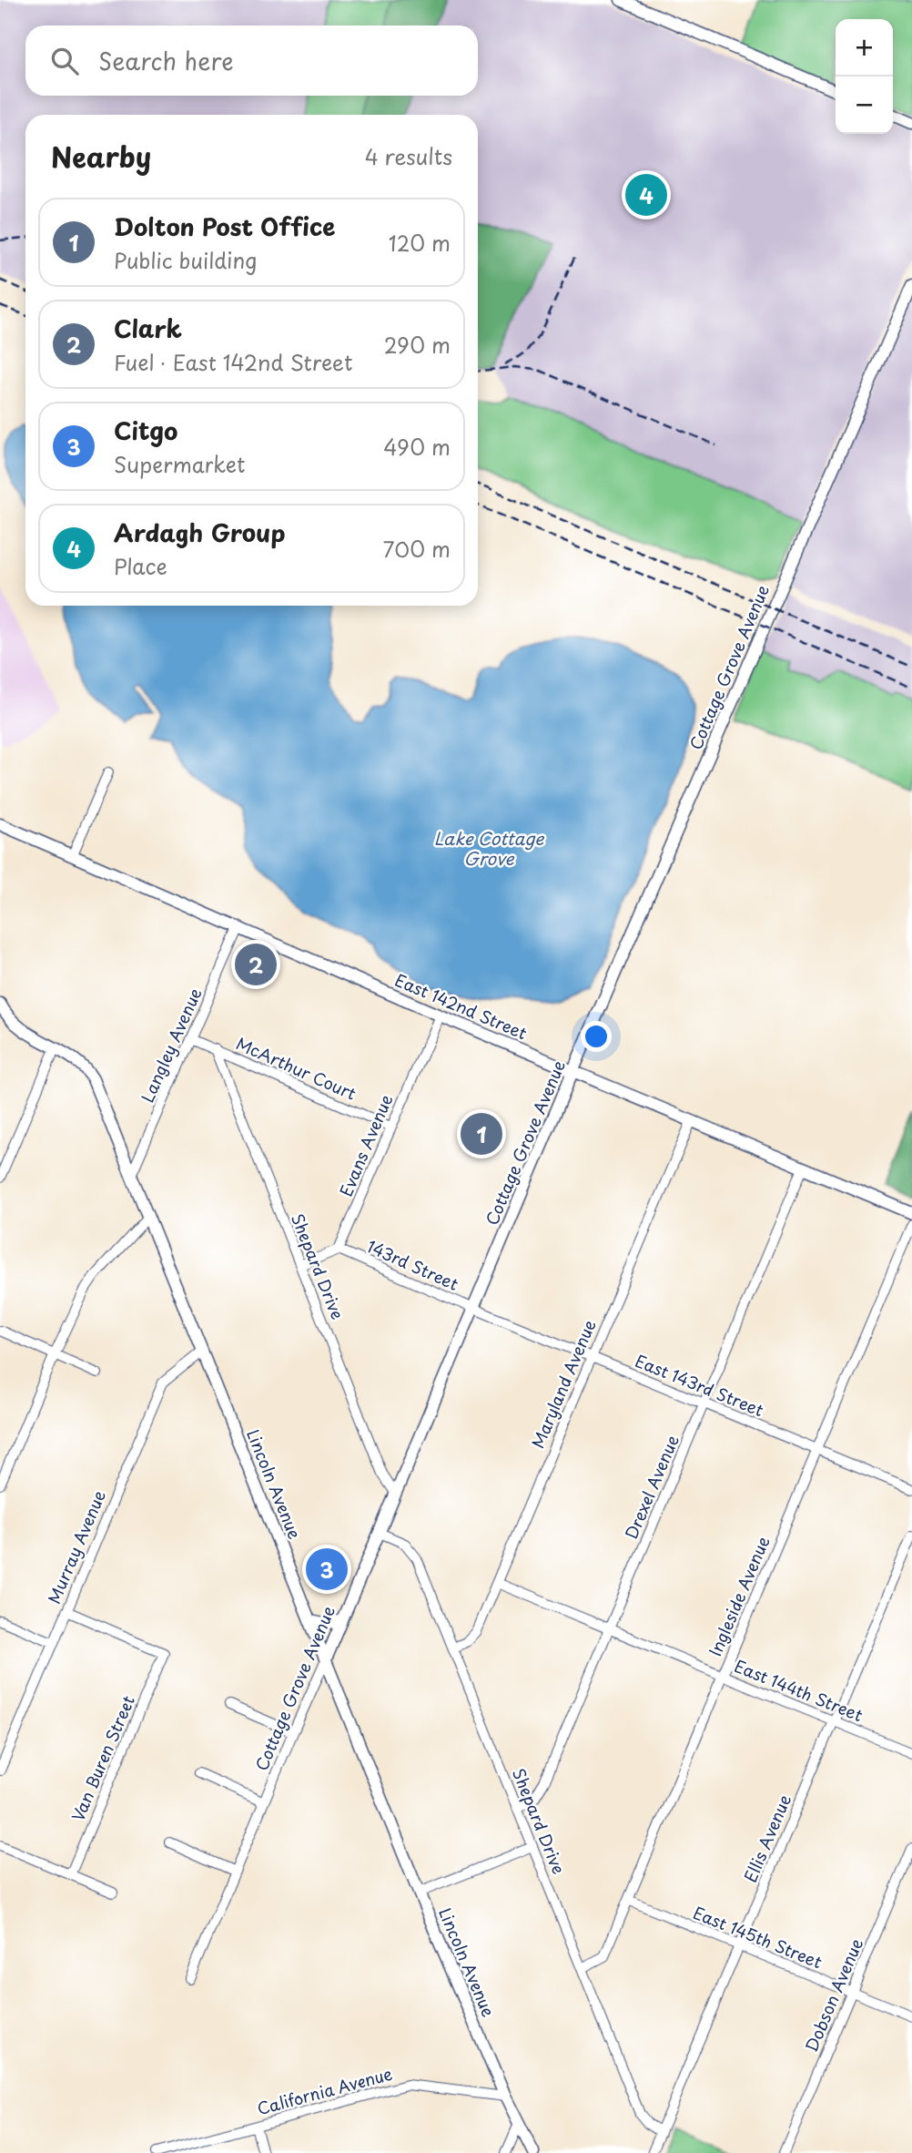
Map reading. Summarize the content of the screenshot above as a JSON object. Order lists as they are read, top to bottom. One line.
{"streets":{"street":["Cottage Grove Avenue","East 142nd Street","Langley Avenue","McArthur Court","Evans Avenue","143rd Street","Shepard Drive","Maryland Avenue","East 143rd Street","Lincoln Avenue","Drexel Avenue","Murray Avenue","Ingleside Avenue","East 144th Street","Van Buren Street","Ellis Avenue","East 145th Street","Dobson Avenue","California Avenue"]},"crossings":[["Cottage Grove Avenue","East 142nd Street"],["Cottage Grove Avenue","143rd Street"],["Cottage Grove Avenue","Shepard Drive"],["Cottage Grove Avenue","East 143rd Street"],["Cottage Grove Avenue","Lincoln Avenue"],["East 142nd Street","Langley Avenue"],["East 142nd Street","Evans Avenue"],["East 142nd Street","Maryland Avenue"],["East 142nd Street","Drexel Avenue"],["Langley Avenue","McArthur Court"],["Langley Avenue","Lincoln Avenue"],["McArthur Court","Evans Avenue"],["McArthur Court","Shepard Drive"],["Evans Avenue","143rd Street"],["143rd Street","East 143rd Street"],["Shepard Drive","Maryland Avenue"],["Shepard Drive","Drexel Avenue"],["Shepard Drive","Ingleside Avenue"],["Shepard Drive","Ellis Avenue"],["Maryland Avenue","East 143rd Street"],["Maryland Avenue","East 144th Street"],["East 143rd Street","Drexel Avenue"],["East 143rd Street","Ingleside Avenue"],["Lincoln Avenue","Murray Avenue"],["Lincoln Avenue","California Avenue"],["Drexel Avenue","East 144th Street"],["Murray Avenue","Van Buren Street"],["Ingleside Avenue","East 144th Street"],["Ingleside Avenue","East 145th Street"],["East 144th Street","Ellis Avenue"],["Ellis Avenue","East 145th Street"],["East 145th Street","Dobson Avenue"]],"water":["Lake Cottage Grove"],"page":{"map_buttons":["+","−"],"search":"Search here","heading":["Nearby","4 results"],"pins":["4","2","1","3"],"list":[{"mark":"1","name":"Dolton Post Office","note":"Public building","value":"120 m"},{"mark":"2","name":"Clark","note":"Fuel · East 142nd Street","value":"290 m"},{"mark":"3","name":"Citgo","note":"Supermarket","value":"490 m"},{"mark":"4","name":"Ardagh Group","note":"Place","value":"700 m"}]}}
